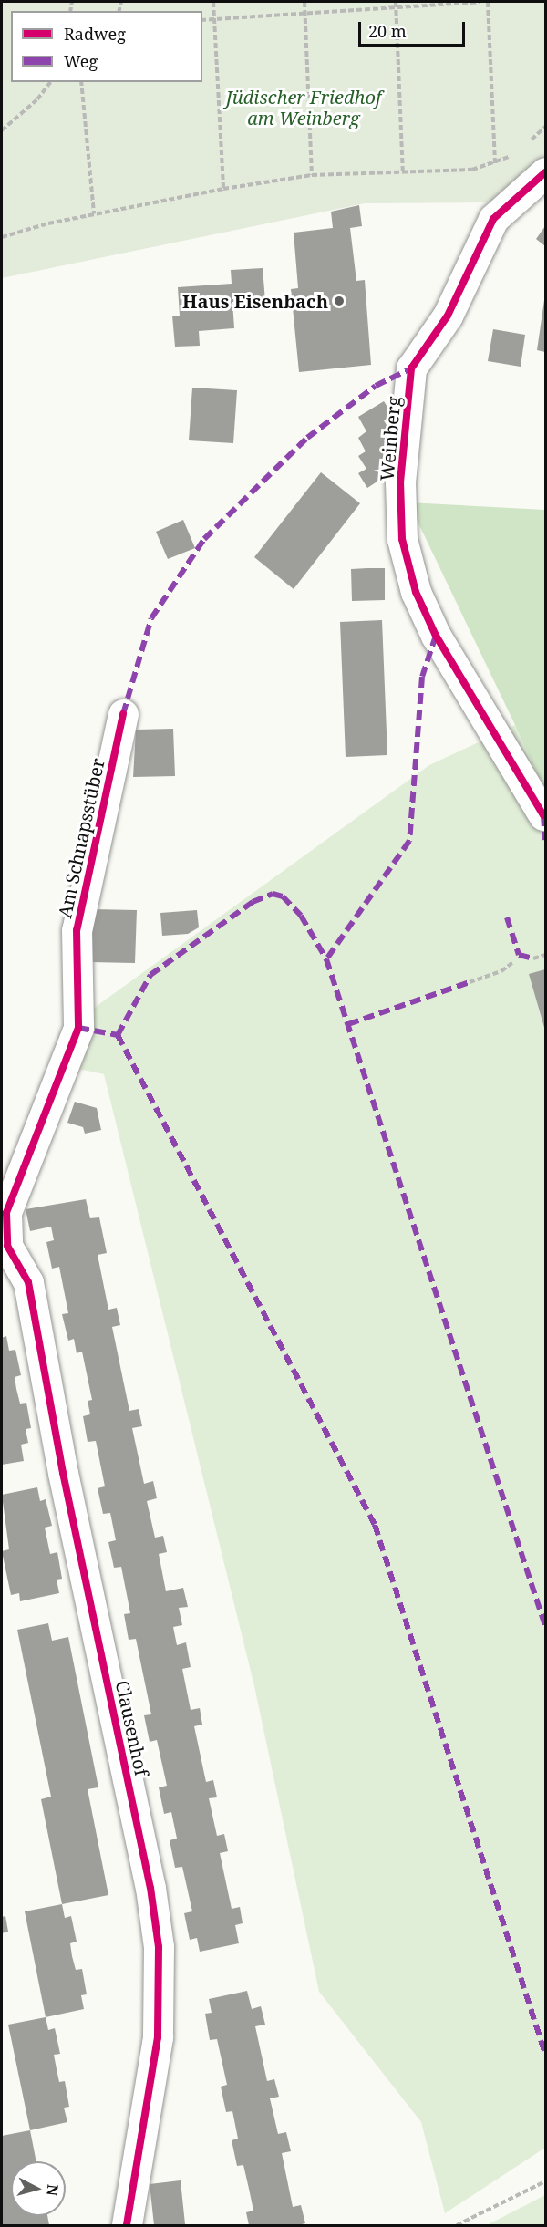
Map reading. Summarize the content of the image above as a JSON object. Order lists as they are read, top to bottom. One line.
{"streets":{"street":["Weinberg","Am Schnapsstüber","Clausenhof"]},"crossings":[["Am Schnapsstüber","Clausenhof"]],"parks":["Jüdischer Friedhof am Weinberg"],"places":["Haus Eisenbach"],"legend":["Radweg","Weg"],"scale_bar":"20 m","north":"right"}
